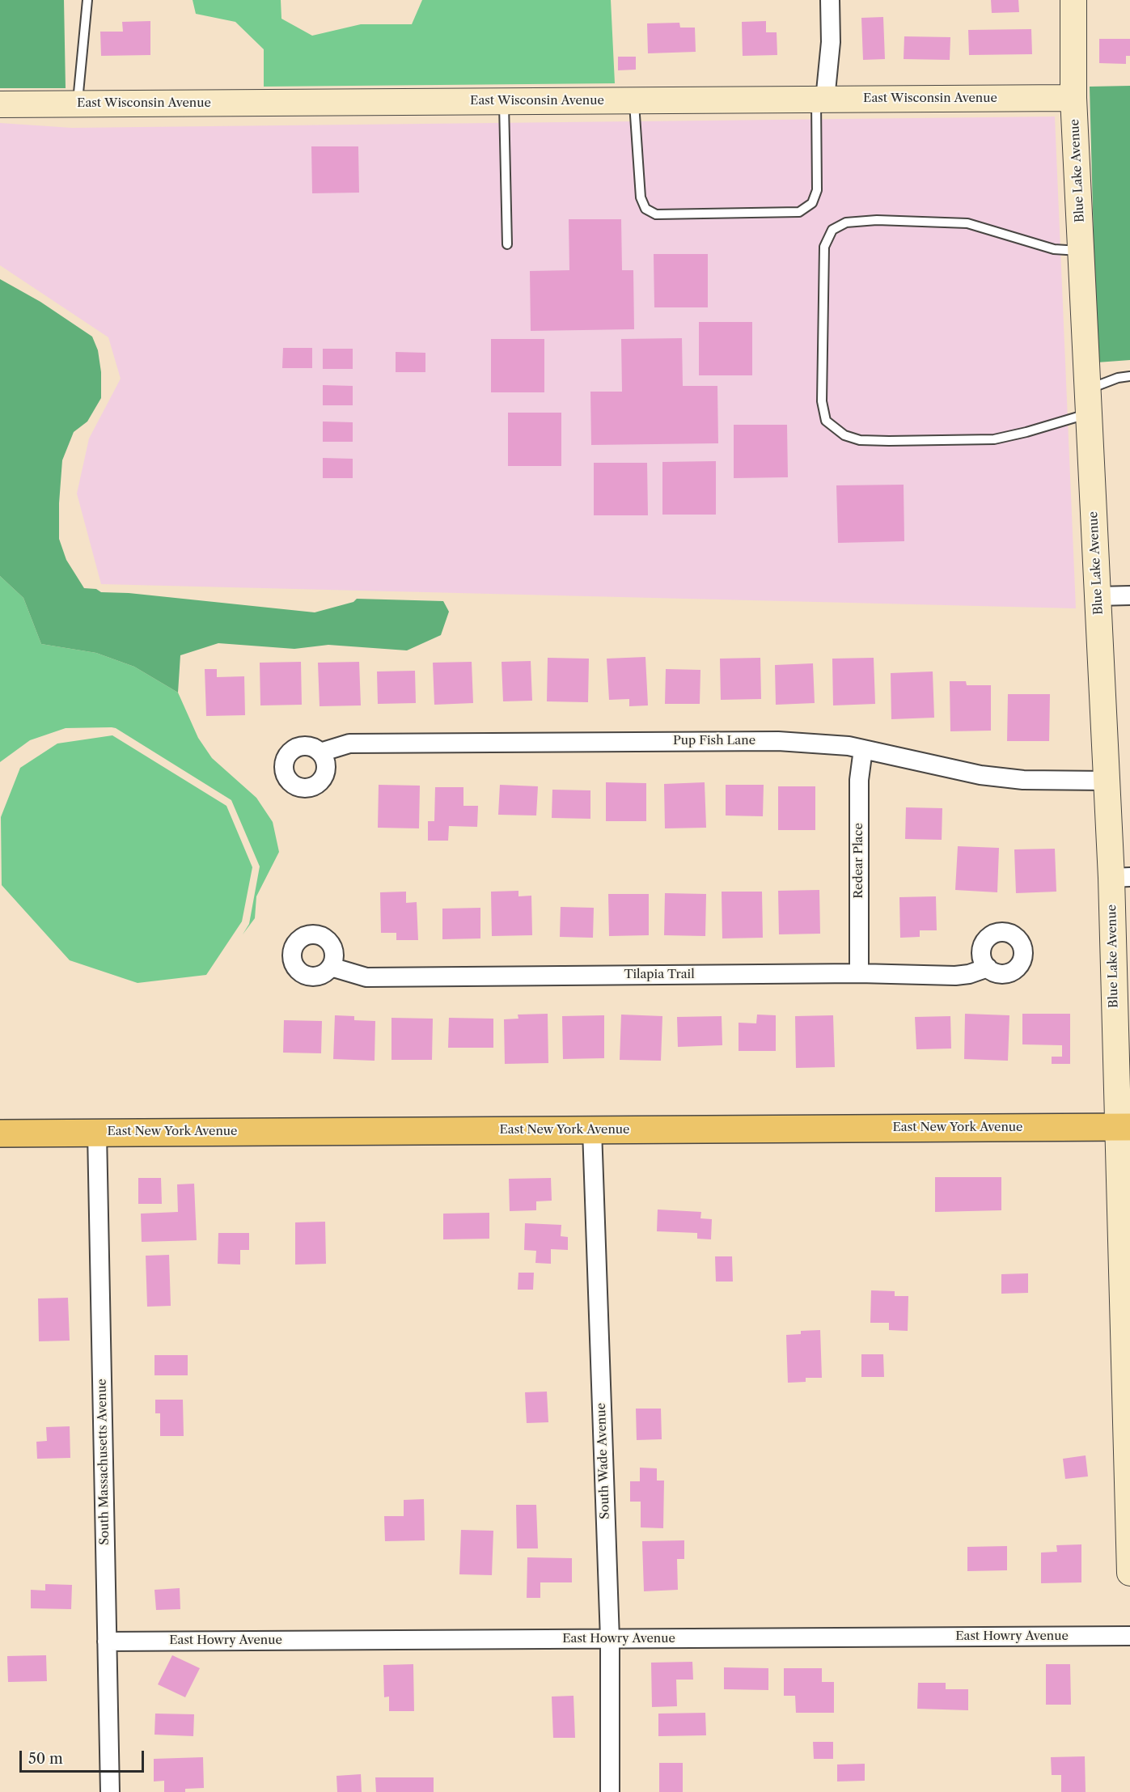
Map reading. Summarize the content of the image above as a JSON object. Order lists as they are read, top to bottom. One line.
{"streets":{"main road":["East Wisconsin Avenue","Blue Lake Avenue","East New York Avenue"],"street":["Pup Fish Lane","Redear Place","Tilapia Trail","South Wade Avenue","South Massachusetts Avenue","East Howry Avenue"]},"crossings":[["East Wisconsin Avenue","Blue Lake Avenue"],["Blue Lake Avenue","Pup Fish Lane"],["Blue Lake Avenue","East New York Avenue"],["Pup Fish Lane","Redear Place"],["Redear Place","Tilapia Trail"],["East New York Avenue","South Wade Avenue"],["East New York Avenue","South Massachusetts Avenue"],["South Wade Avenue","East Howry Avenue"],["South Massachusetts Avenue","East Howry Avenue"]],"scale_bar":"50 m"}
